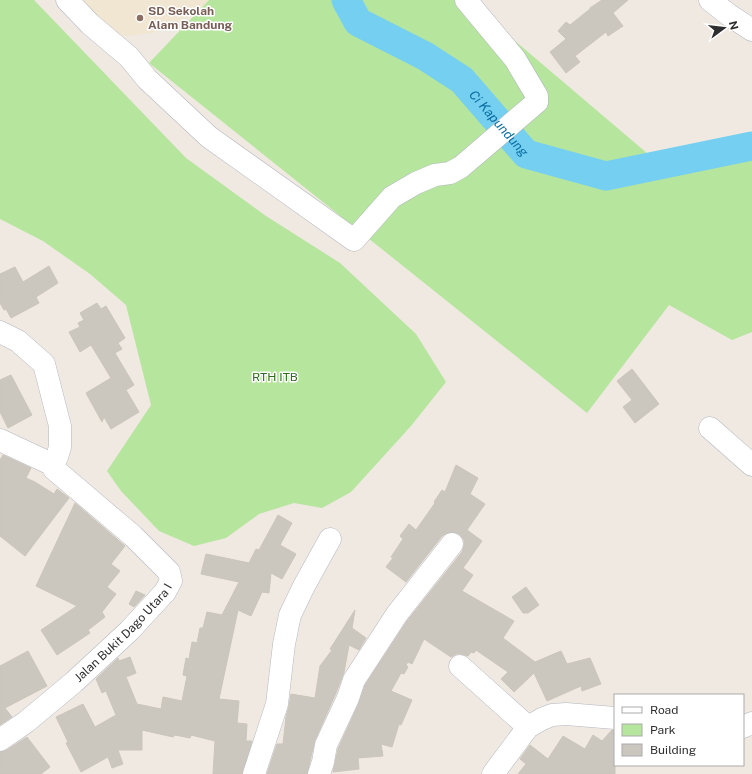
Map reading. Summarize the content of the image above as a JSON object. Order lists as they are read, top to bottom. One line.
{"streets":{"street":["Jalan Bukit Dago Utara I"]},"water":["Ci Kapundung"],"parks":["RTH ITB"],"places":["SD Sekolah Alam Bandung"],"legend":["Road","Park","Building"],"north":"right"}
